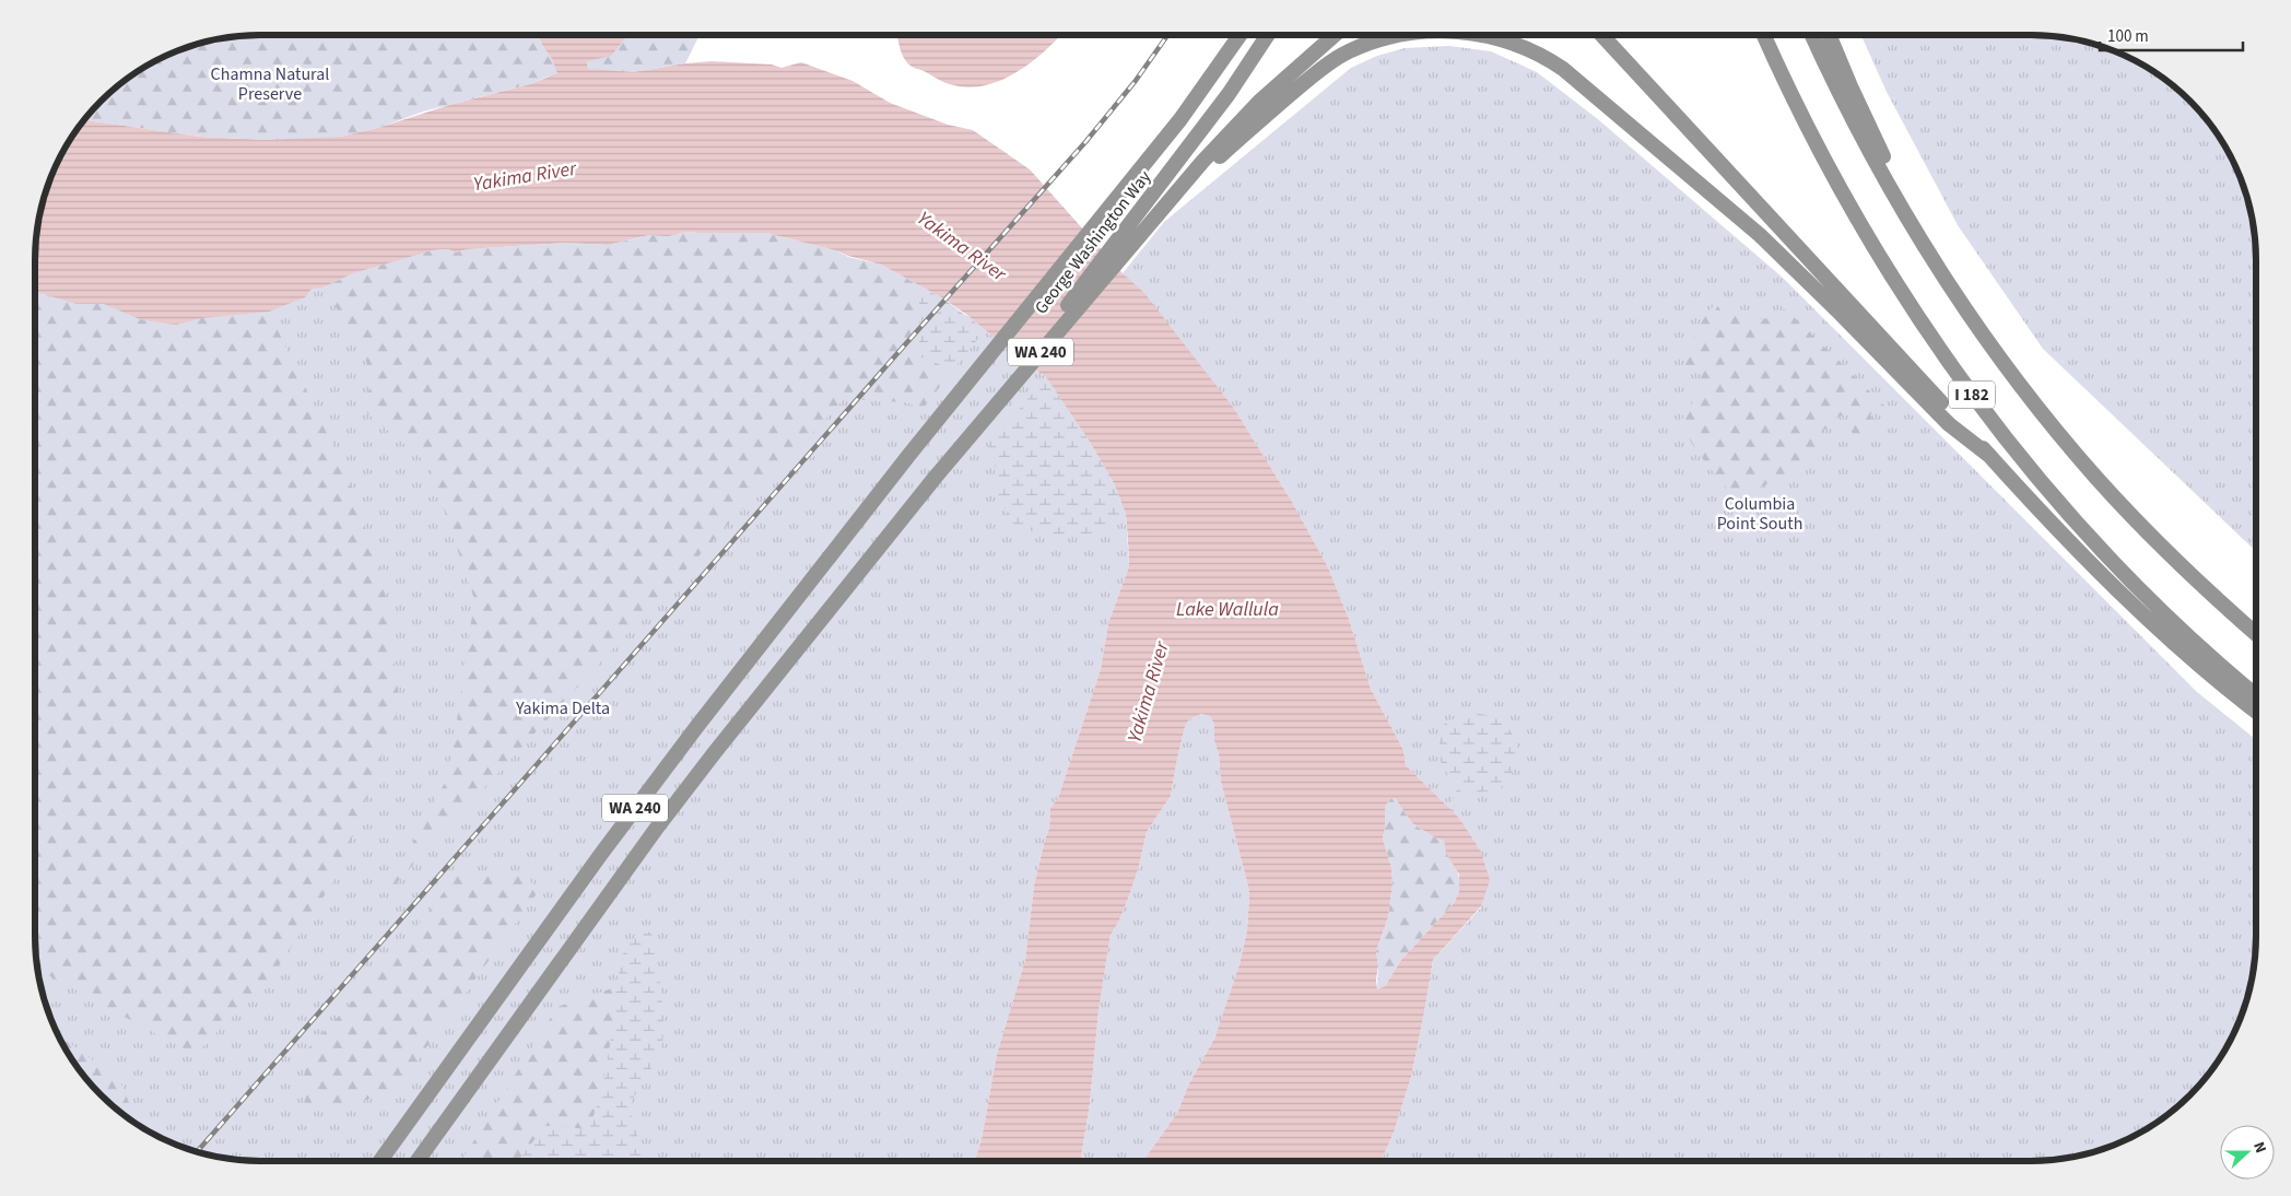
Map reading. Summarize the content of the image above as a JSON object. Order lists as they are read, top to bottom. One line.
{"streets":{"highway":["George Washington Way","WA 240","I 182"]},"water":["Yakima River","Lake Wallula"],"parks":["Chamna Natural Preserve","Columbia Point South","Yakima Delta"],"scale_bar":"100 m","north":"right"}
